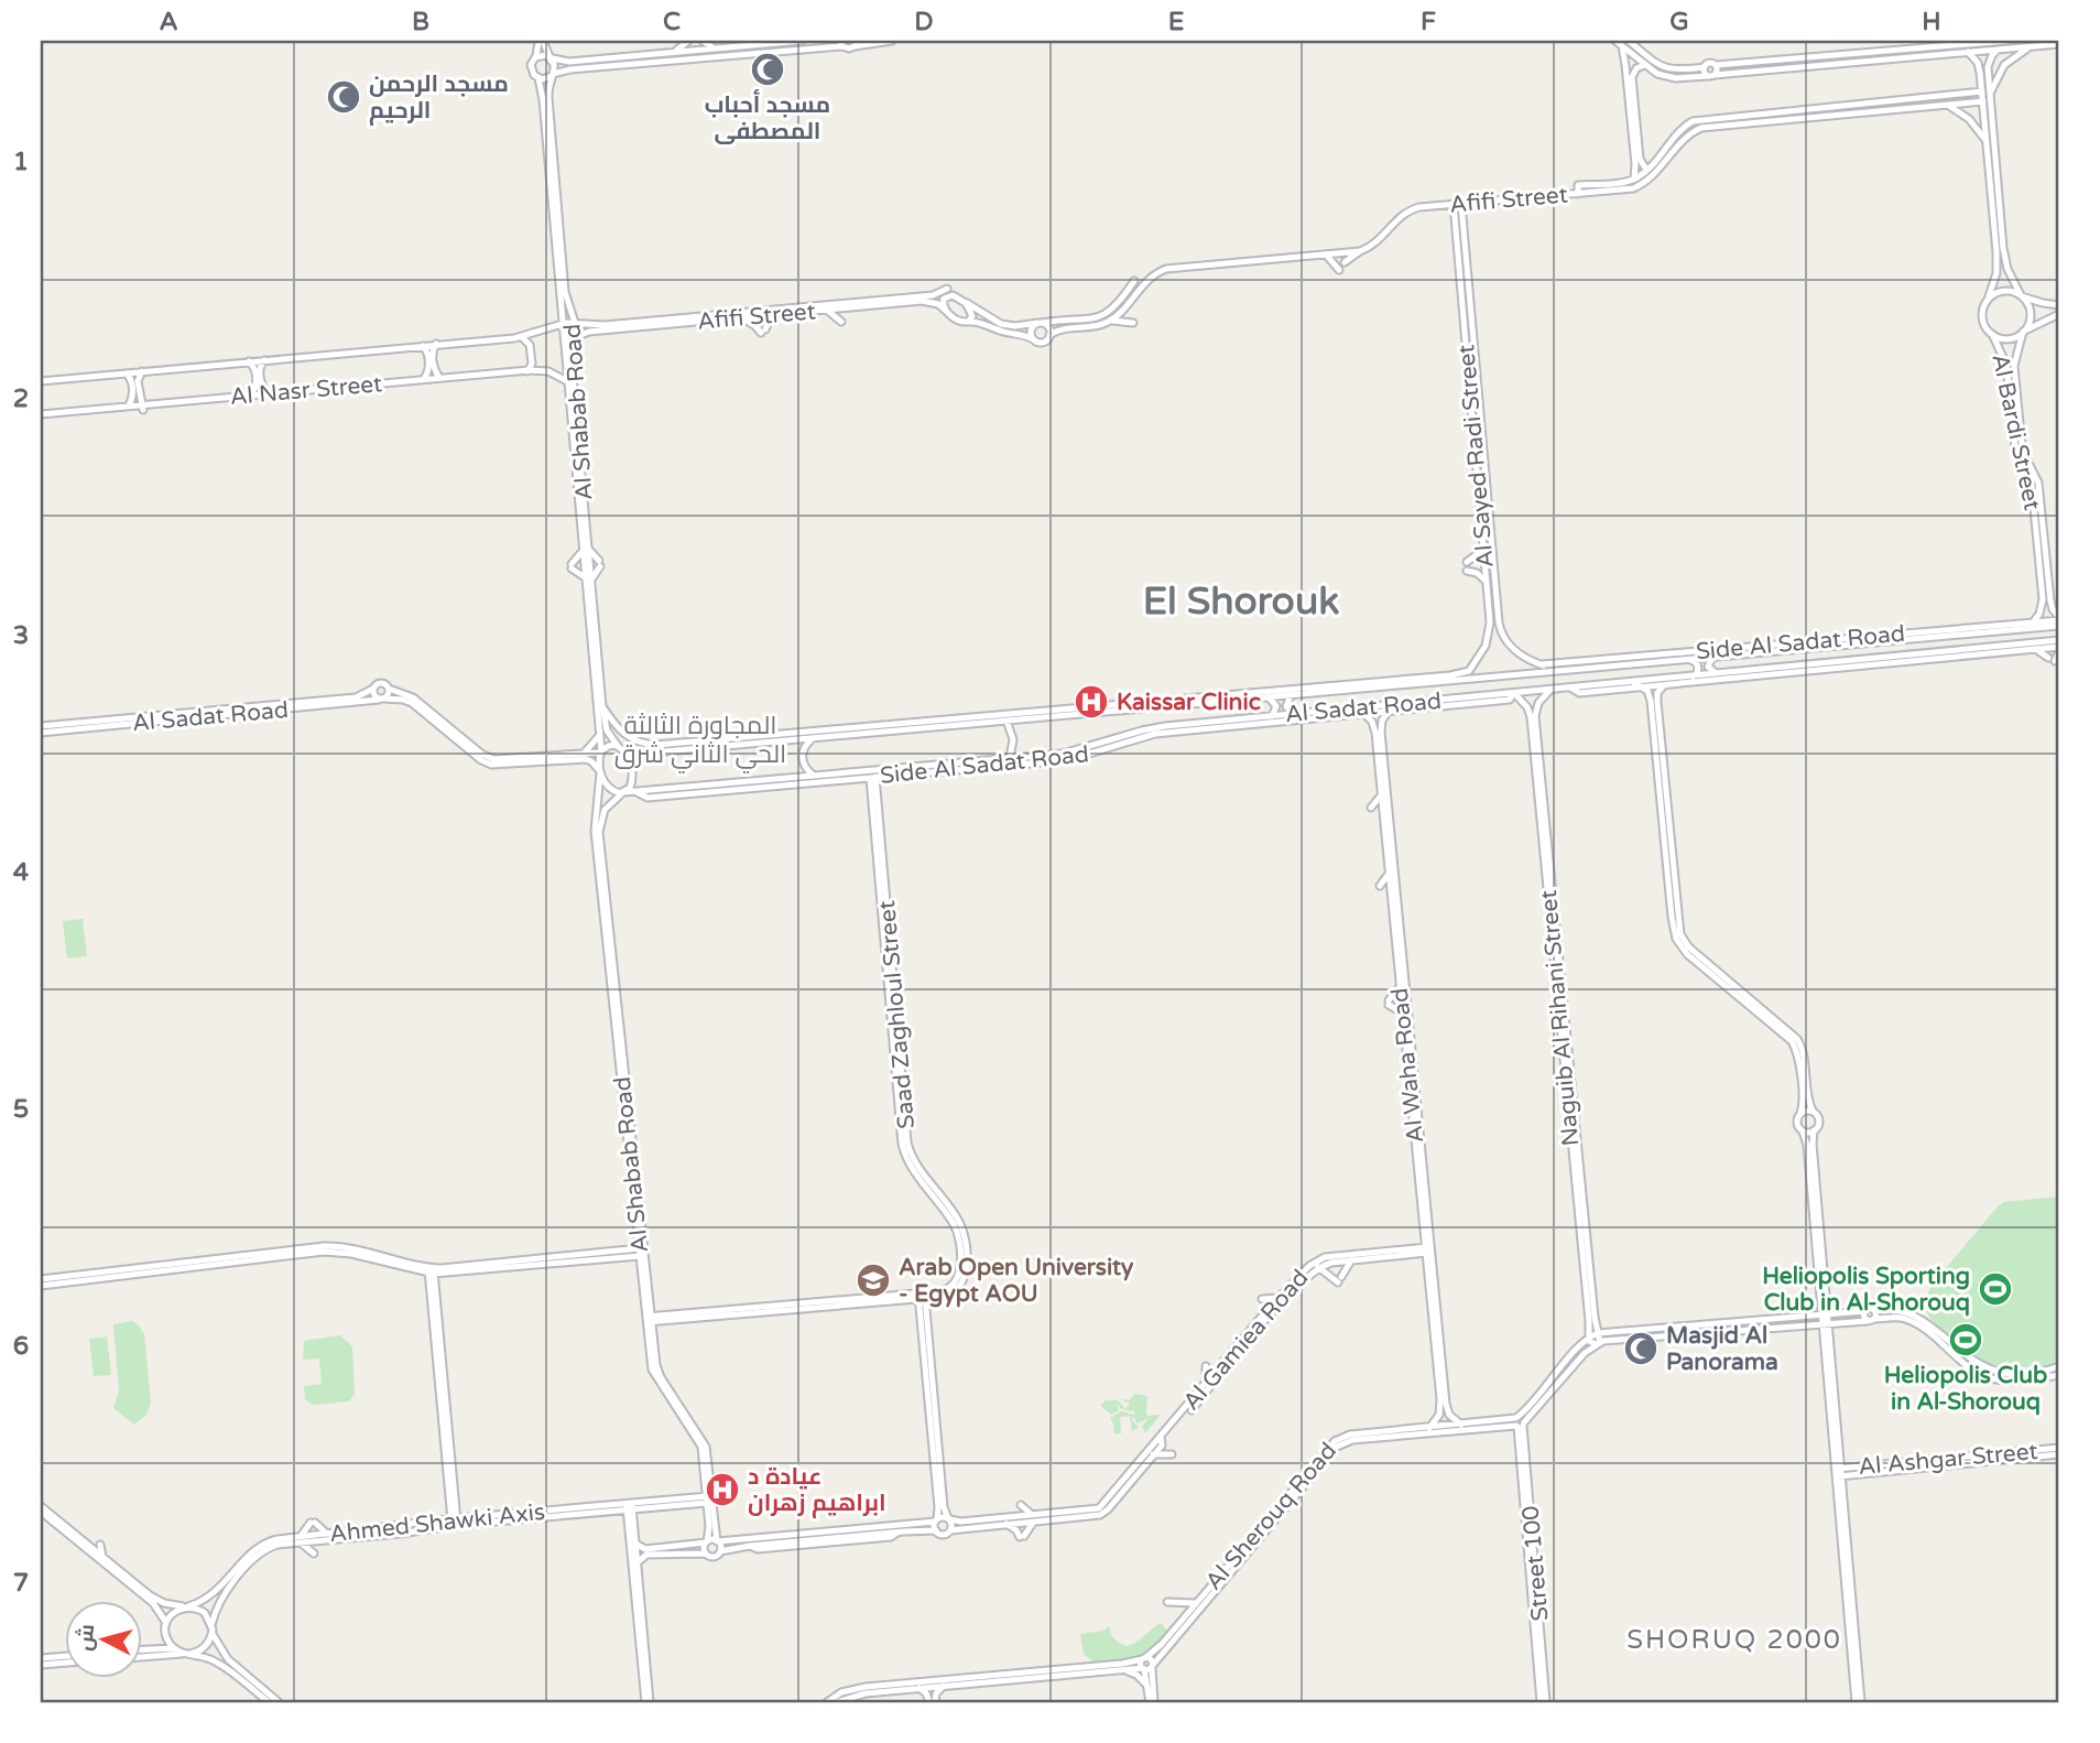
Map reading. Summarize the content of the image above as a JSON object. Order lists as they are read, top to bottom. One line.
{"streets":{"street":["Afifi Street","Al Nasr Street","Al Shabab Road","Al Bardi Street","Al Sayed Radi Street","Side Al Sadat Road","Al Sadat Road","Saad Zaghloul Street","Naguib Al Rihani Street","Al Waha Road","Al Gamiea Road","Al Ashgar Street","Al Sherouq Road","Ahmed Shawki Axis","Street 100"]},"crossings":[["Afifi Street","Al Nasr Street"],["Afifi Street","Al Shabab Road"],["Afifi Street","Al Sayed Radi Street"],["Al Nasr Street","Al Shabab Road"],["Al Shabab Road","Al Sadat Road"],["Al Shabab Road","Saad Zaghloul Street"],["Al Shabab Road","Ahmed Shawki Axis"],["Al Bardi Street","Side Al Sadat Road"],["Side Al Sadat Road","Al Sadat Road"],["Side Al Sadat Road","Saad Zaghloul Street"],["Side Al Sadat Road","Naguib Al Rihani Street"],["Side Al Sadat Road","Al Waha Road"],["Al Sadat Road","Naguib Al Rihani Street"],["Al Waha Road","Al Gamiea Road"],["Al Waha Road","Al Sherouq Road"],["Al Sherouq Road","Street 100"]],"districts":["El Shorouk","المجاورة الثالثة الحي الثاني شرق","SHORUQ 2000"],"places":{"mosque":["مسجد أحباب المصطفى","مسجد الرحمن الرحيم","Masjid Al Panorama"],"hospital":["Kaissar Clinic","عيادة د ابراهيم زهران"],"school or university":["Arab Open University - Egypt AOU"],"sports":["Heliopolis Sporting Club in Al-Shorouq","Heliopolis Club in Al-Shorouq"]},"north":"left","grid":{"columns":["A","B","C","D","E","F","G","H"],"rows":["1","2","3","4","5","6","7"]}}
